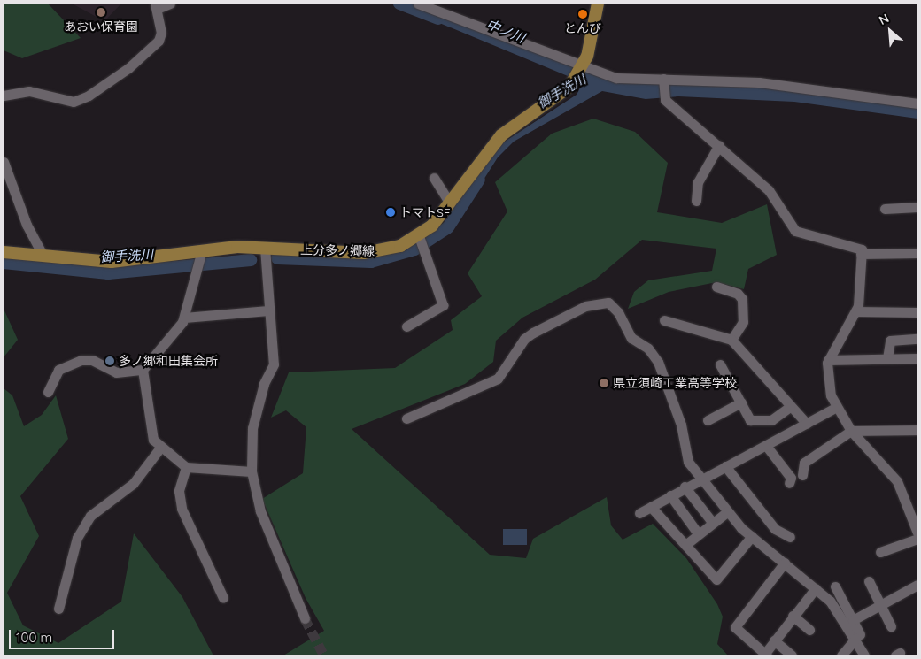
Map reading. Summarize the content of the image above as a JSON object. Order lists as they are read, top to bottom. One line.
{"streets":{"main road":["上分多ノ郷線"]},"water":["中ノ川","御手洗川"],"places":["あおい保育園","とんび","トマトSF","多ノ郷和田集会所","県立須崎工業高等学校"],"scale_bar":"100 m","north":"top left"}
